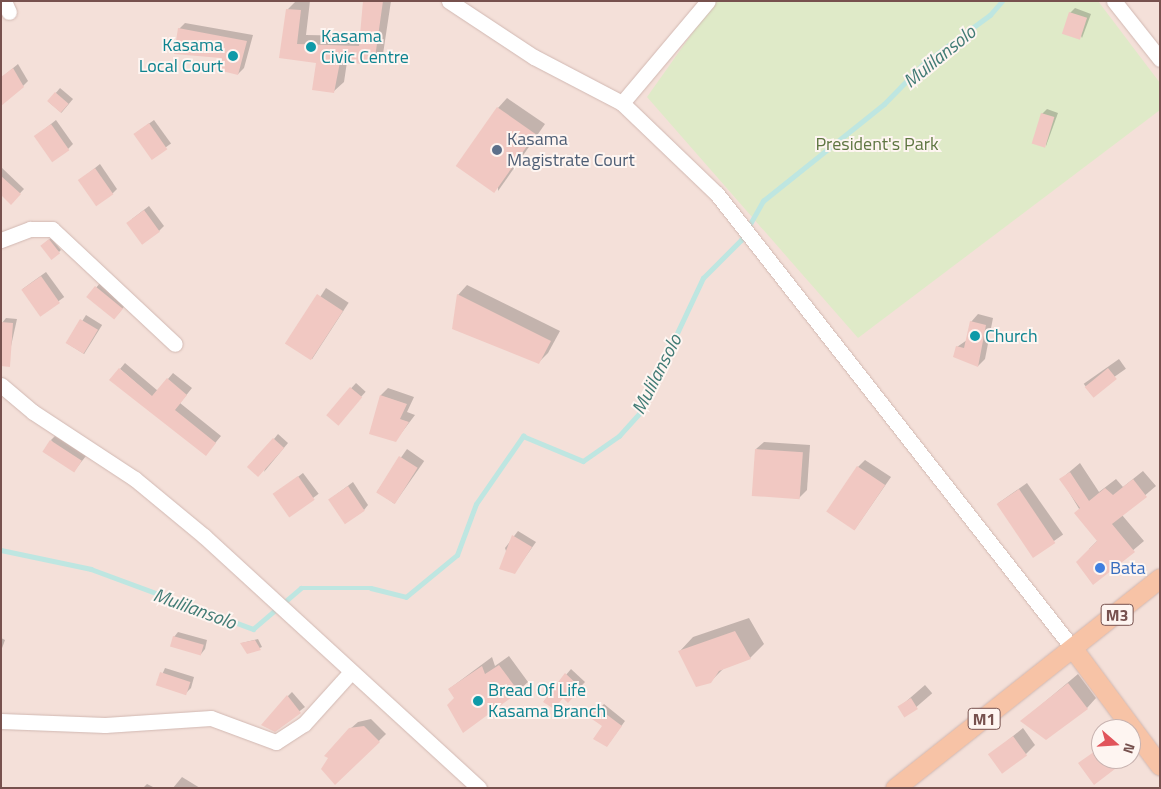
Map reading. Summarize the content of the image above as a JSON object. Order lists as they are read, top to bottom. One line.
{"streets":{"main road":["M3","M1"]},"crossings":[["M3","M1"]],"water":["Mulilansolo"],"parks":["President's Park"],"places":["Kasama Civic Centre","Kasama Local Court","Kasama Magistrate Court","Church","Bata","Bread Of Life Kasama Branch"],"north":"right"}
